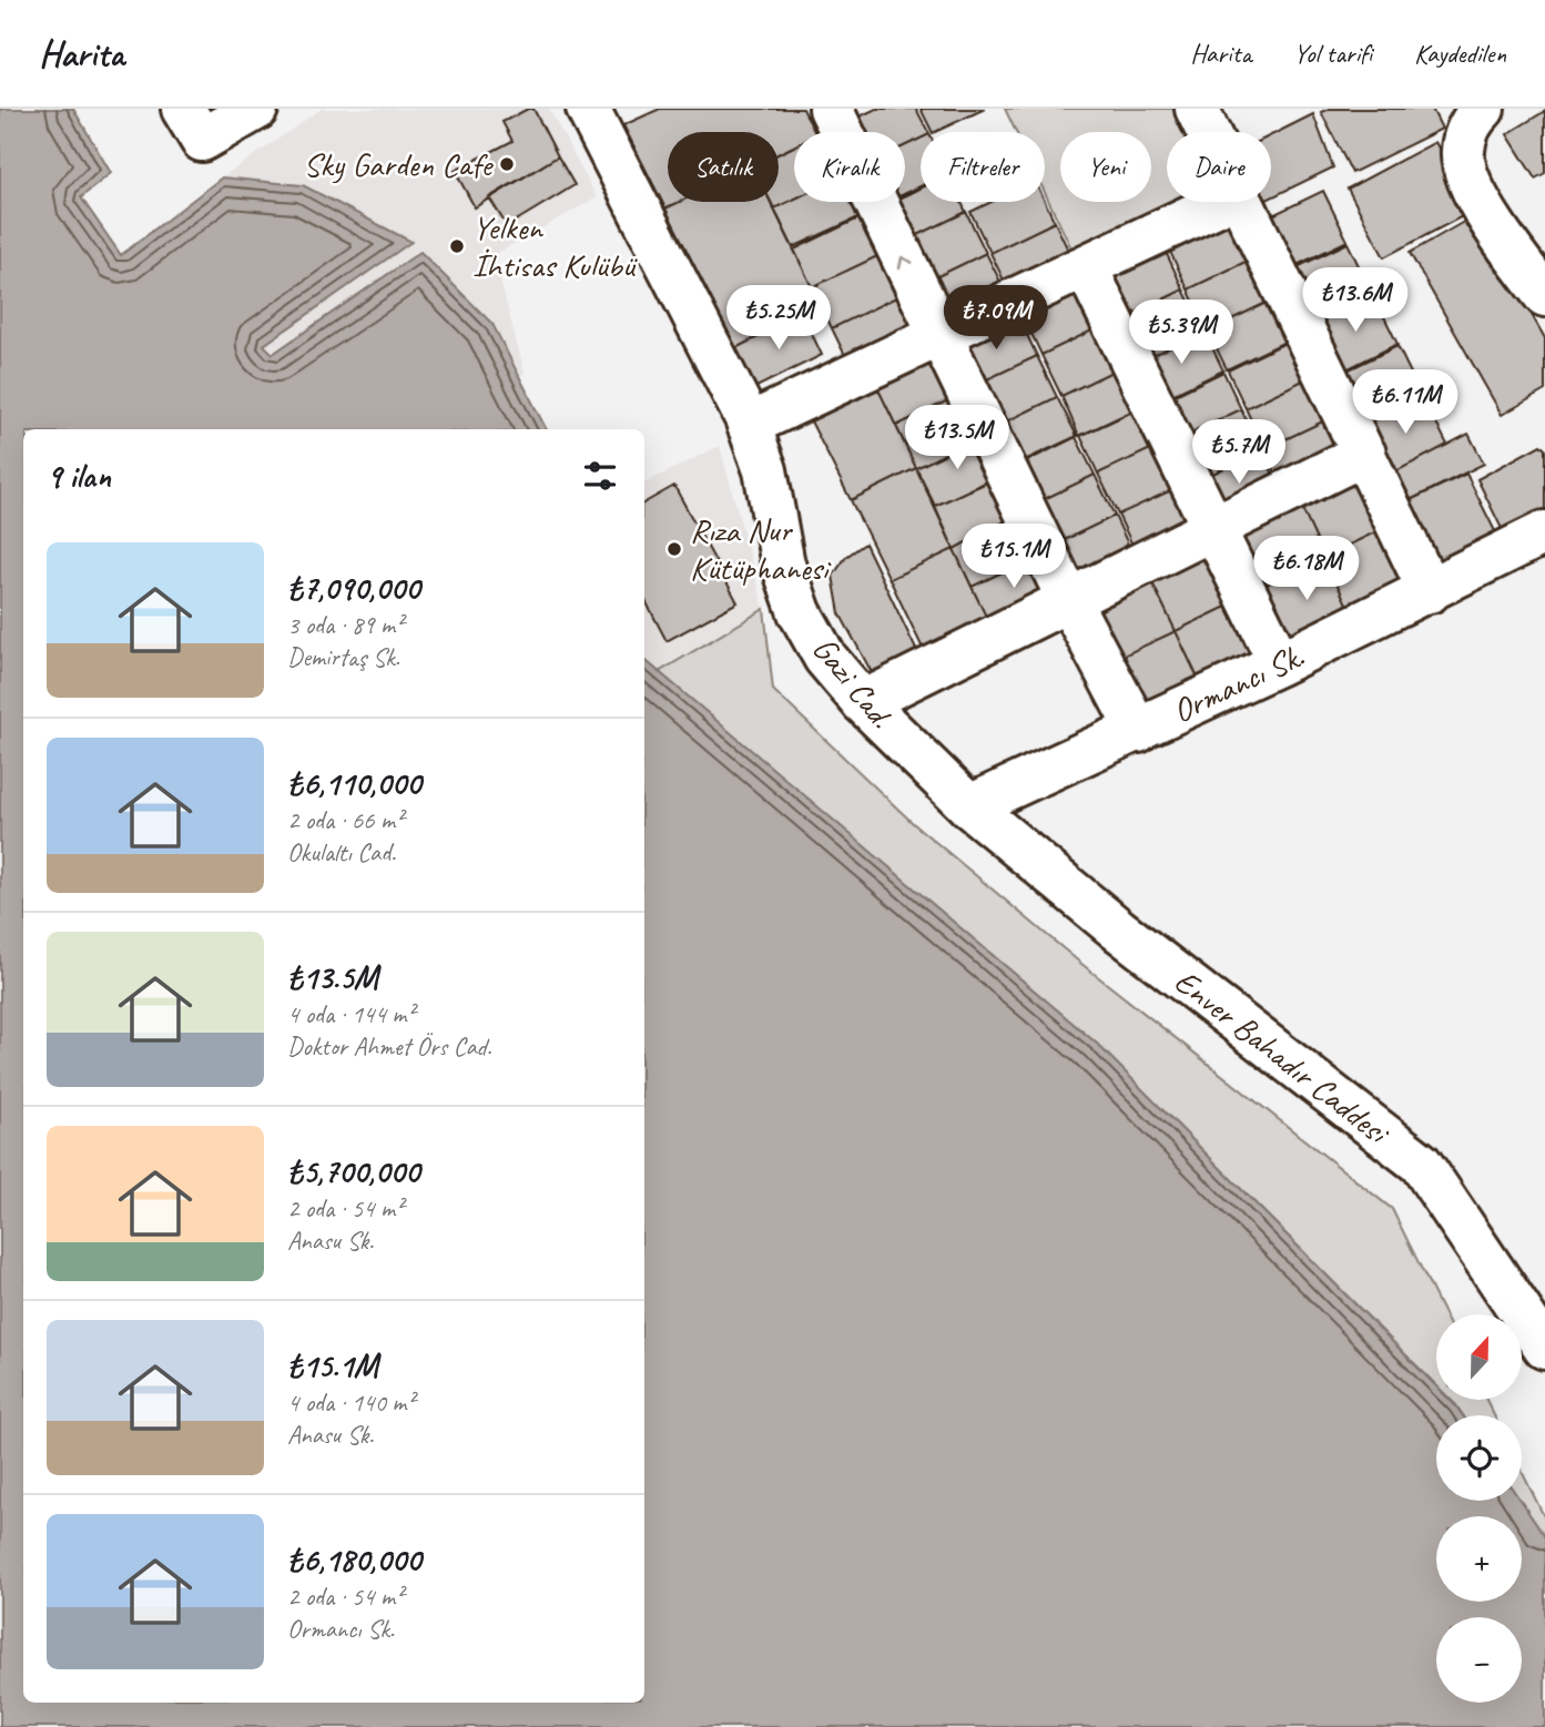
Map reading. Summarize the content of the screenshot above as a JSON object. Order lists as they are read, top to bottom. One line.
{"streets":{"street":["Gazi Cad.","Ormancı Sk.","Enver Bahadır Caddesi"]},"crossings":[["Gazi Cad.","Ormancı Sk."],["Gazi Cad.","Enver Bahadır Caddesi"],["Ormancı Sk.","Enver Bahadır Caddesi"]],"places":["Sky Garden Cafe","Yelken İhtisas Kulübü","Rıza Nur Kütüphanesi"],"north":"top","page":{"header":"Harita","nav":["Harita","Yol tarifi","Kaydedilen"],"chip":["Satılık","Kiralık","Filtreler","Yeni","Daire"],"price":["₺13.6M","₺5.25M","₺7.09M","₺5.39M","₺6.11M","₺13.5M","₺5.7M","₺15.1M","₺6.18M"],"heading":"9 ilan","list":[{"name":"₺7,090,000","note":"3 oda · 89 m² · Demirtaş Sk."},{"name":"₺6,110,000","note":"2 oda · 66 m² · Okulaltı Cad."},{"name":"₺13.5M","note":"4 oda · 144 m² · Doktor Ahmet Örs Cad."},{"name":"₺5,700,000","note":"2 oda · 54 m² · Anasu Sk."},{"name":"₺15.1M","note":"4 oda · 140 m² · Anasu Sk."},{"name":"₺6,180,000","note":"2 oda · 54 m² · Ormancı Sk."}],"map_buttons":["+","−"]}}
